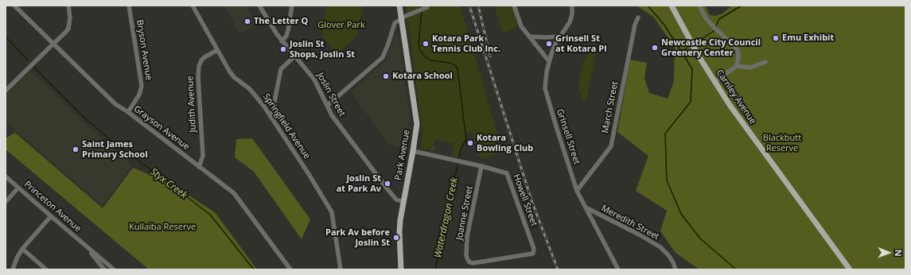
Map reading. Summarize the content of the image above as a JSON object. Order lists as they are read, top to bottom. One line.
{"streets":{"main road":["Carnley Avenue","Park Avenue"],"street":["Bryson Avenue","Joslin Street","Judith Avenue","March Street","Springfield Avenue","Grayson Avenue","Grinsell Street","Howell Street","Princeton Avenue","Joanne Street","Meredith Street"]},"crossings":[["Bryson Avenue","Grayson Avenue"],["Joslin Street","Park Avenue"],["Judith Avenue","Springfield Avenue"],["Judith Avenue","Grayson Avenue"],["March Street","Grinsell Street"],["Grinsell Street","Meredith Street"],["Park Avenue","Howell Street"],["Howell Street","Joanne Street"]],"water":["Styx Creek","Waterdragon Creek"],"parks":["Glover Park","Blackbutt Reserve","Kullaiba Reserve"],"places":["The Letter Q","Emu Exhibit","Kotara Park Tennis Club Inc.","Grinsell St at Kotara Pl","Newcastle City Council Greenery Center","Joslin St Shops, Joslin St","Kotara School","Kotara Bowling Club","Saint James Primary School","Joslin St at Park Av","Park Av before Joslin St"],"north":"right"}
